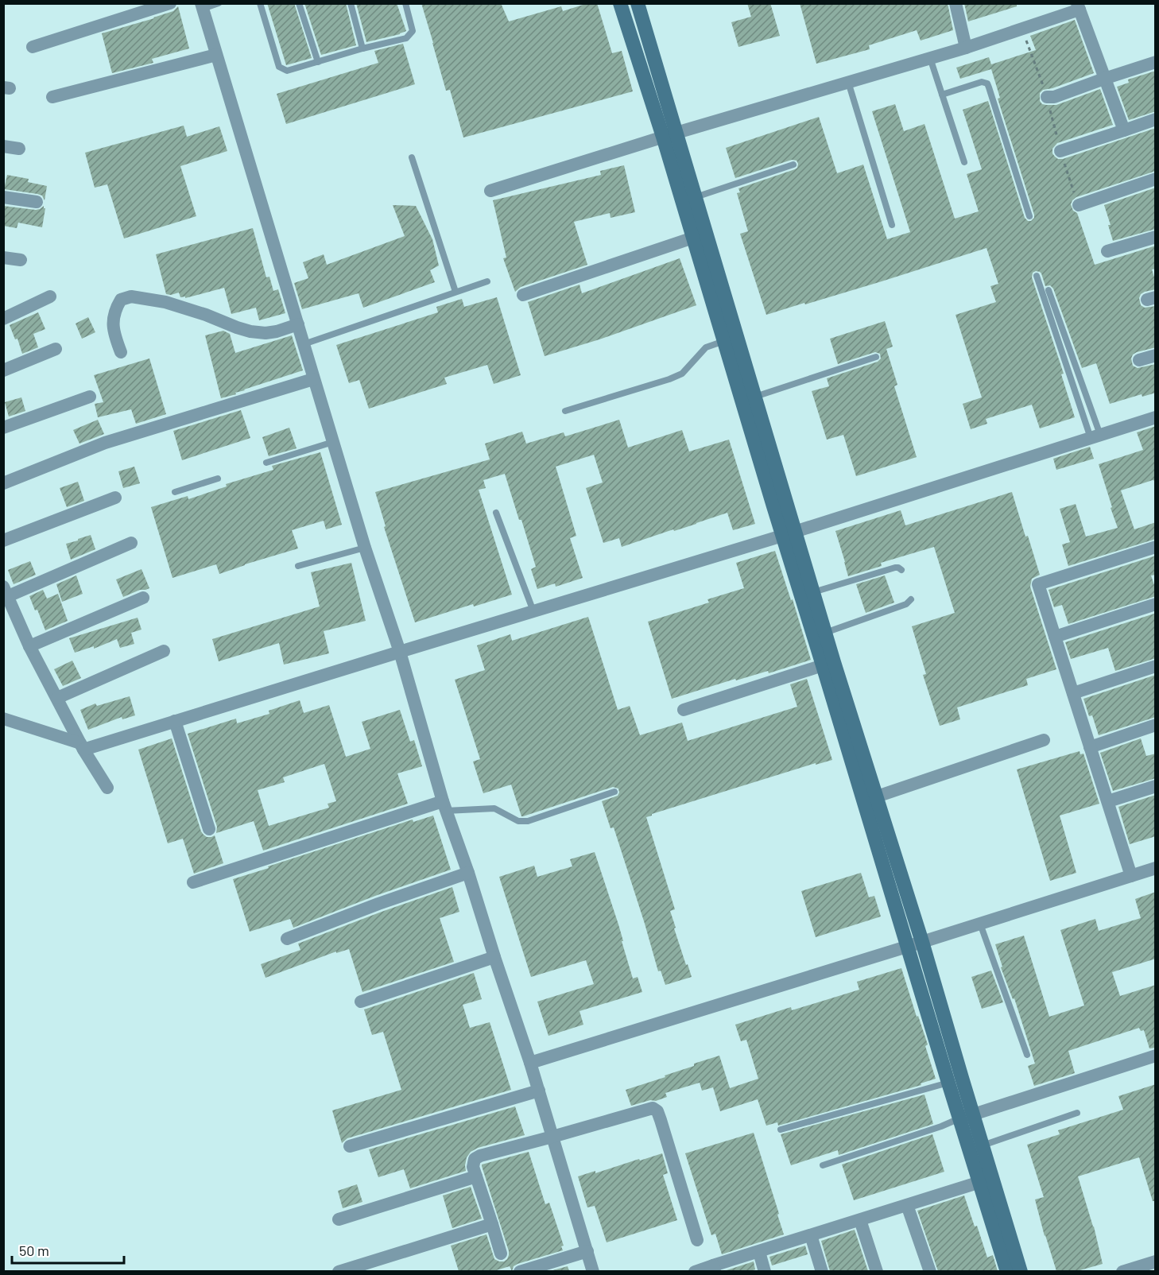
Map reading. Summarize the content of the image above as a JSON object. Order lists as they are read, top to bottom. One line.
{"scale_bar":"50 m"}
